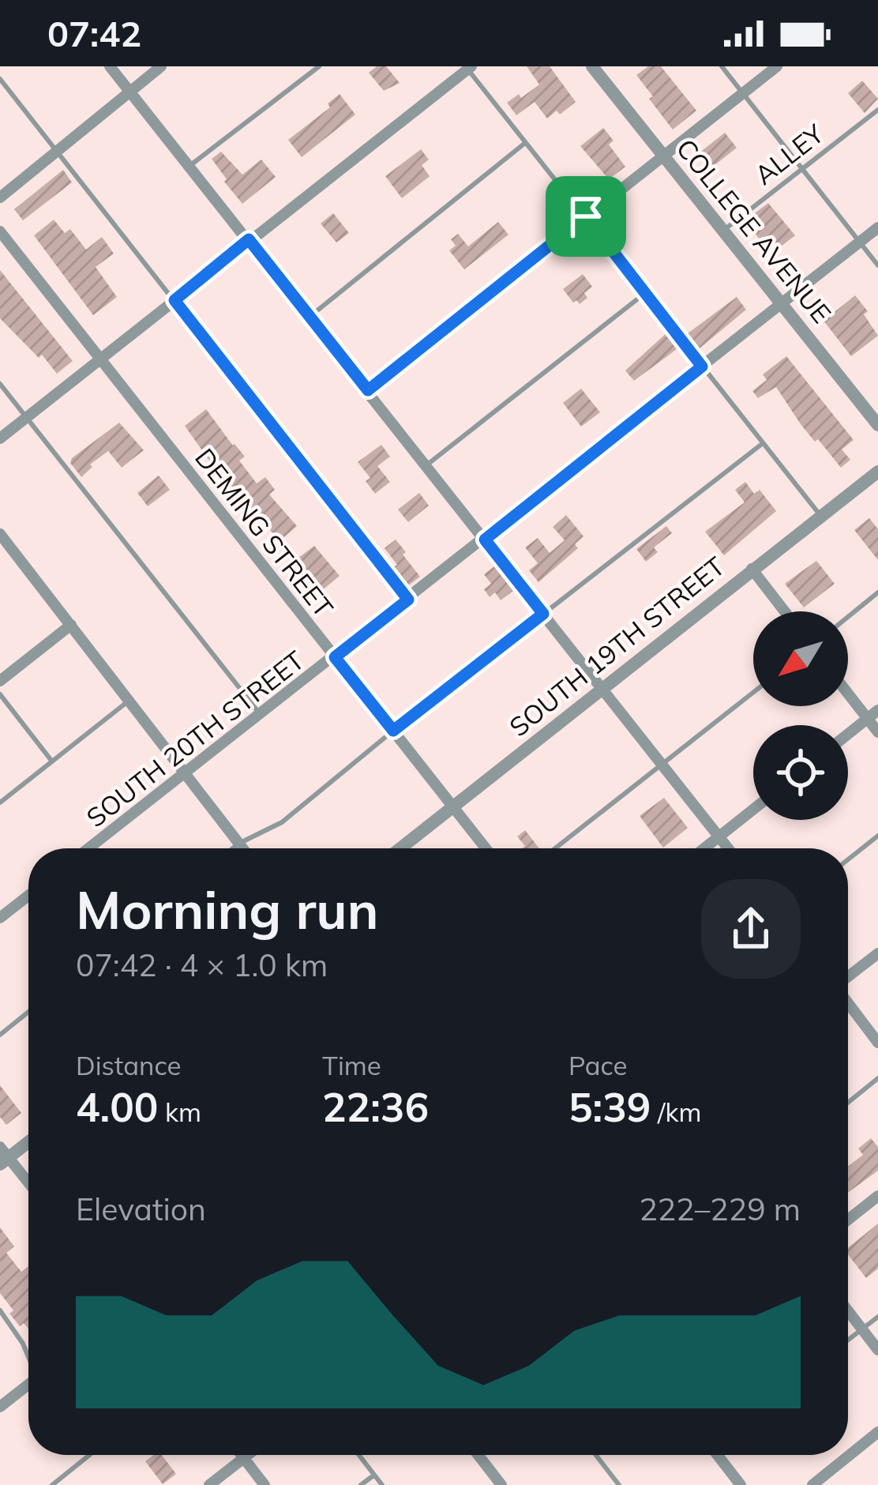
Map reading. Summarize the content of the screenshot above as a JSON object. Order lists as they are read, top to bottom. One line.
{"streets":{"street":["COLLEGE AVENUE","DEMING STREET","SOUTH 19TH STREET","SOUTH 20TH STREET"],"lane":["ALLEY"]},"crossings":[["ALLEY","COLLEGE AVENUE"],["COLLEGE AVENUE","SOUTH 20TH STREET"],["DEMING STREET","SOUTH 19TH STREET"],["DEMING STREET","SOUTH 20TH STREET"]],"north":"bottom left","page":{"status":"07:42","heading":["Morning run","07:42 · 4 × 1.0 km"],"stats":[["Distance","4.00 km"],["Time","22:36"],["Pace","5:39 /km"]],"chart":["Elevation","222–229 m"]}}
